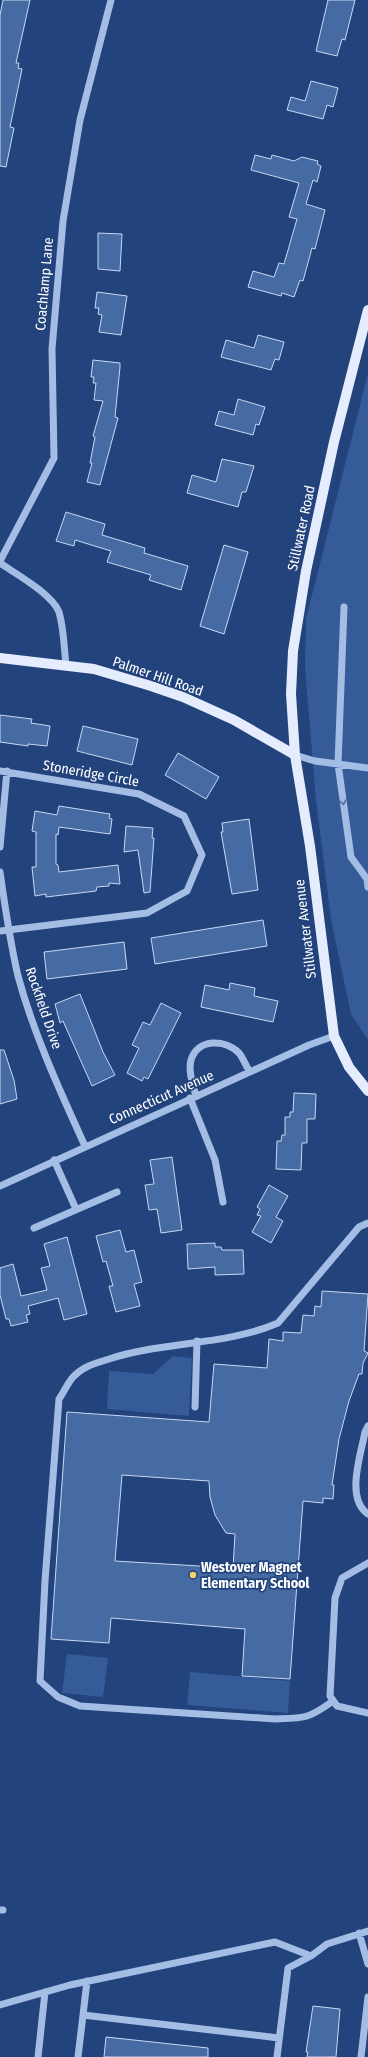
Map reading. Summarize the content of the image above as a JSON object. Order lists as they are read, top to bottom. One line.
{"streets":{"main road":["Stillwater Road","Palmer Hill Road","Stillwater Avenue"],"street":["Coachlamp Lane","Stoneridge Circle","Rockfield Drive","Connecticut Avenue"]},"crossings":[["Stillwater Road","Palmer Hill Road"],["Stillwater Road","Stillwater Avenue"],["Palmer Hill Road","Stillwater Avenue"],["Stoneridge Circle","Rockfield Drive"],["Stillwater Avenue","Connecticut Avenue"],["Rockfield Drive","Connecticut Avenue"]],"places":["Westover Magnet Elementary School"]}
